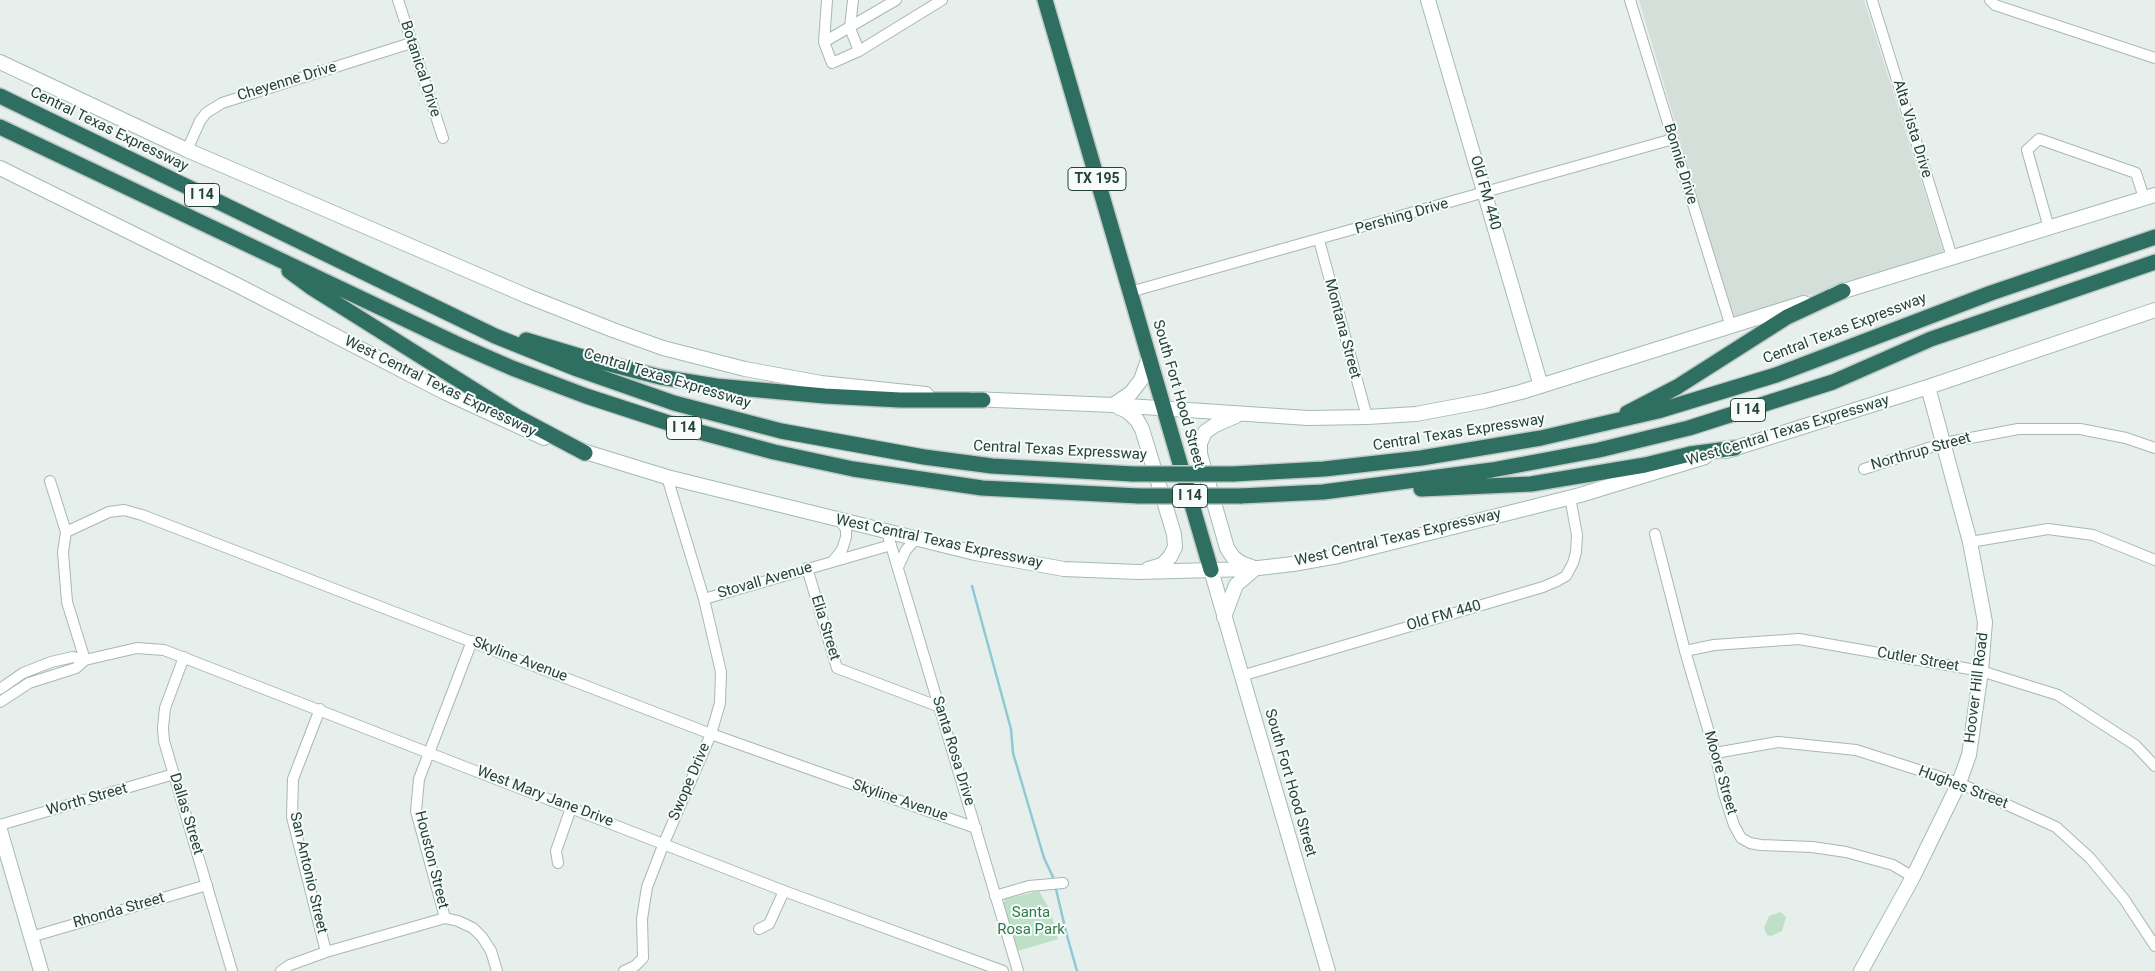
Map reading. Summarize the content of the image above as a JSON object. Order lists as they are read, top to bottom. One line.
{"streets":{"highway":["Central Texas Expressway","TX 195","I 14","South Fort Hood Street"],"main road":["Old FM 440","West Central Texas Expressway","Hoover Hill Road"],"street":["Botanical Drive","Cheyenne Drive","Alta Vista Drive","Bonnie Drive","Pershing Drive","Montana Street","Northrup Street","Stovall Avenue","Elia Street","Skyline Avenue","Cutler Street","Santa Rosa Drive","Moore Street","Swope Drive","Hughes Street","West Mary Jane Drive","Worth Street","Dallas Street","Houston Street","San Antonio Street","Rhonda Street"]},"crossings":[["Botanical Drive","Cheyenne Drive"],["Bonnie Drive","Pershing Drive"],["Old FM 440","Pershing Drive"],["Old FM 440","West Central Texas Expressway"],["Old FM 440","South Fort Hood Street"],["Pershing Drive","Montana Street"],["Pershing Drive","South Fort Hood Street"],["West Central Texas Expressway","South Fort Hood Street"],["West Central Texas Expressway","Stovall Avenue"],["West Central Texas Expressway","Hoover Hill Road"],["West Central Texas Expressway","Santa Rosa Drive"],["Northrup Street","Hoover Hill Road"],["Stovall Avenue","Elia Street"],["Stovall Avenue","Santa Rosa Drive"],["Stovall Avenue","Swope Drive"],["Elia Street","Santa Rosa Drive"],["Skyline Avenue","Santa Rosa Drive"],["Skyline Avenue","Swope Drive"],["Skyline Avenue","Houston Street"],["Cutler Street","Hoover Hill Road"],["Cutler Street","Moore Street"],["Hoover Hill Road","Moore Street"],["Hoover Hill Road","Hughes Street"],["Moore Street","Hughes Street"],["Swope Drive","West Mary Jane Drive"],["West Mary Jane Drive","Dallas Street"],["West Mary Jane Drive","Houston Street"],["West Mary Jane Drive","San Antonio Street"],["Worth Street","Dallas Street"],["Dallas Street","Rhonda Street"]],"parks":["Santa Rosa Park"]}
